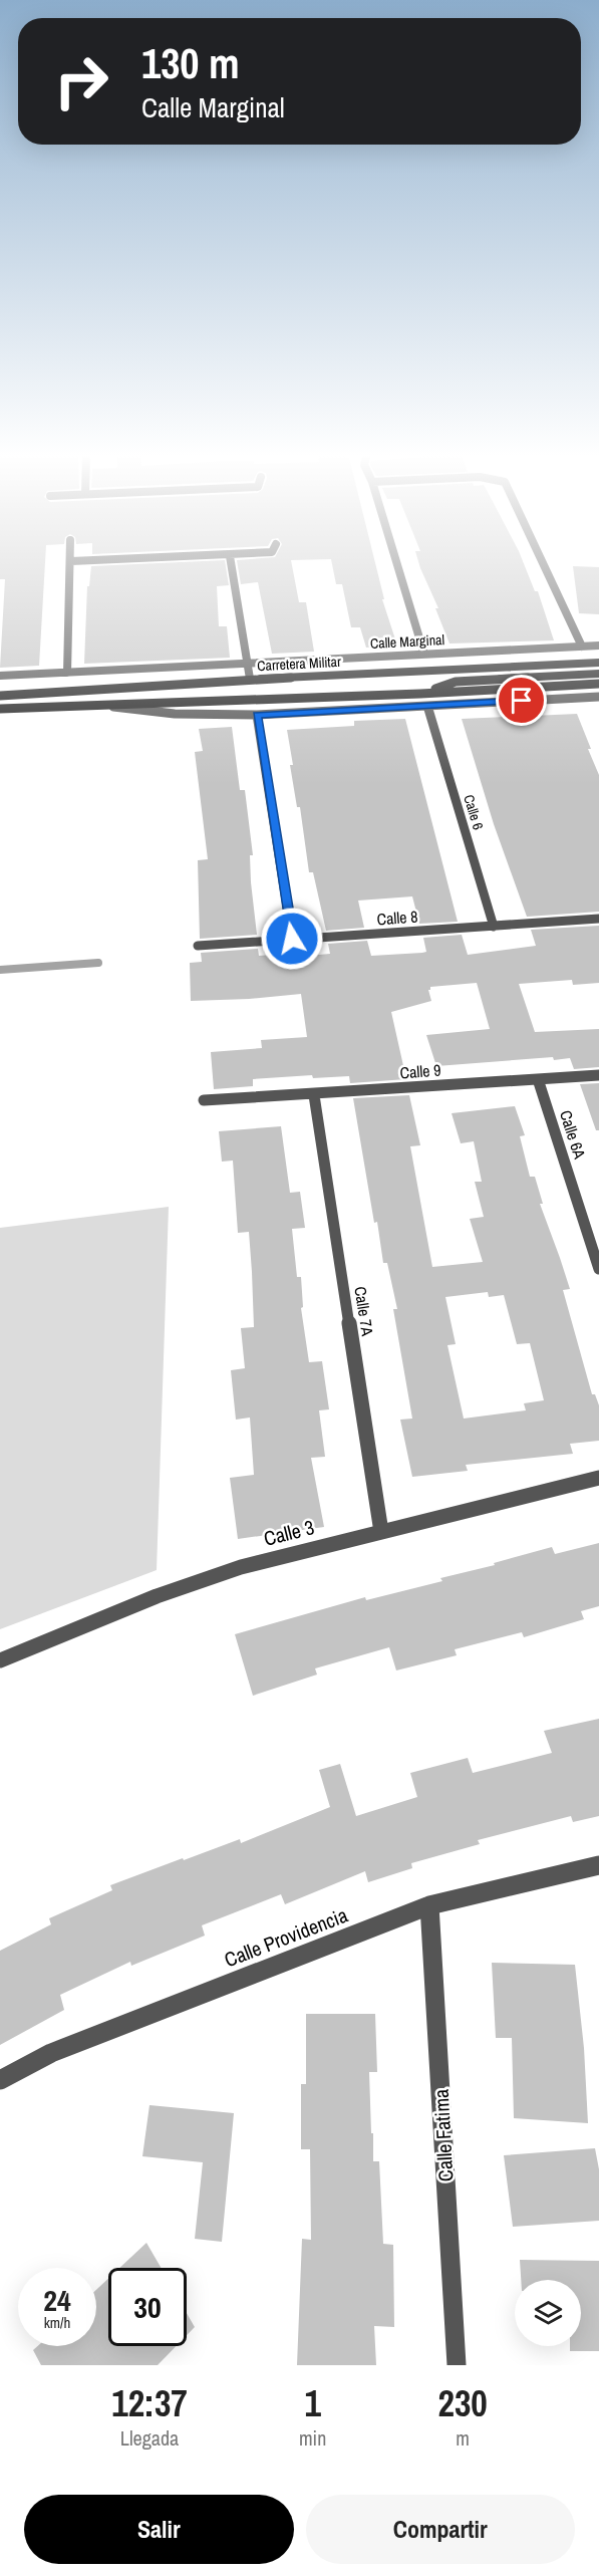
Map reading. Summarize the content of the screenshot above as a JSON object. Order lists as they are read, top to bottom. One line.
{"streets":{"main road":["Carretera Militar"],"street":["Calle Marginal","Calle 6","Calle 8","Calle 9","Calle 6A","Calle 7A","Calle 3","Calle Providencia","Calle Fatima"]},"crossings":[["Calle 6","Calle 8"],["Calle 9","Calle 6A"],["Calle 9","Calle 7A"],["Calle 7A","Calle 3"],["Calle Providencia","Calle Fatima"]],"page":{"turn":["130 m","Calle Marginal"],"speed":"24 km/h","limit":"30","eta":["12:37","Llegada","1","min","230","m"],"buttons":["Salir","Compartir"]}}
